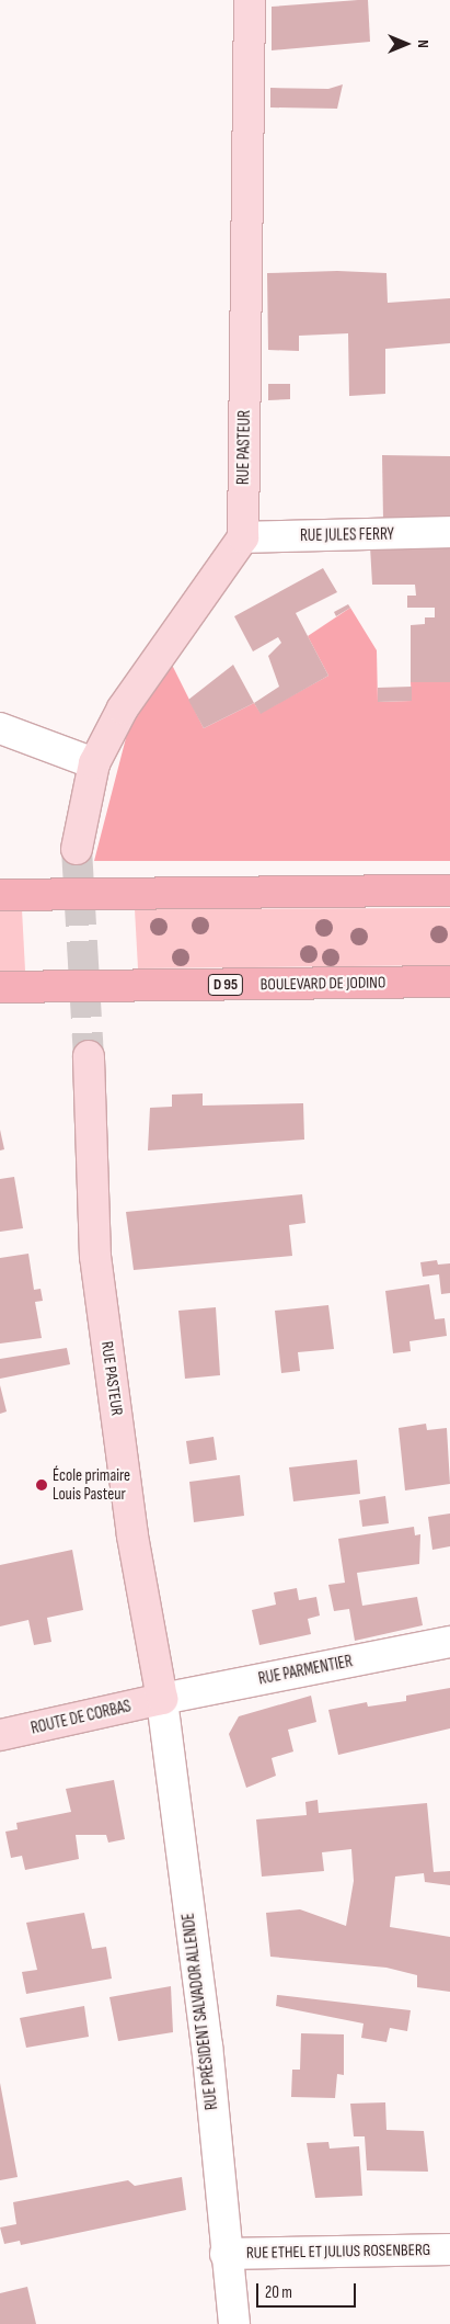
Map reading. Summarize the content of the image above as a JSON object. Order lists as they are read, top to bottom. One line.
{"streets":{"main road":["BOULEVARD DE JODINO","D 95"],"street":["RUE PASTEUR","RUE JULES FERRY","RUE PARMENTIER","ROUTE DE CORBAS","RUE PRÉSIDENT SALVADOR ALLENDE","RUE ETHEL ET JULIUS ROSENBERG"]},"crossings":[["RUE PASTEUR","RUE JULES FERRY"],["RUE PASTEUR","RUE PARMENTIER"],["RUE PASTEUR","ROUTE DE CORBAS"],["RUE PASTEUR","RUE PRÉSIDENT SALVADOR ALLENDE"],["RUE PARMENTIER","ROUTE DE CORBAS"],["RUE PARMENTIER","RUE PRÉSIDENT SALVADOR ALLENDE"],["ROUTE DE CORBAS","RUE PRÉSIDENT SALVADOR ALLENDE"],["RUE PRÉSIDENT SALVADOR ALLENDE","RUE ETHEL ET JULIUS ROSENBERG"]],"places":["École primaire Louis Pasteur"],"scale_bar":"20 m","north":"right"}
